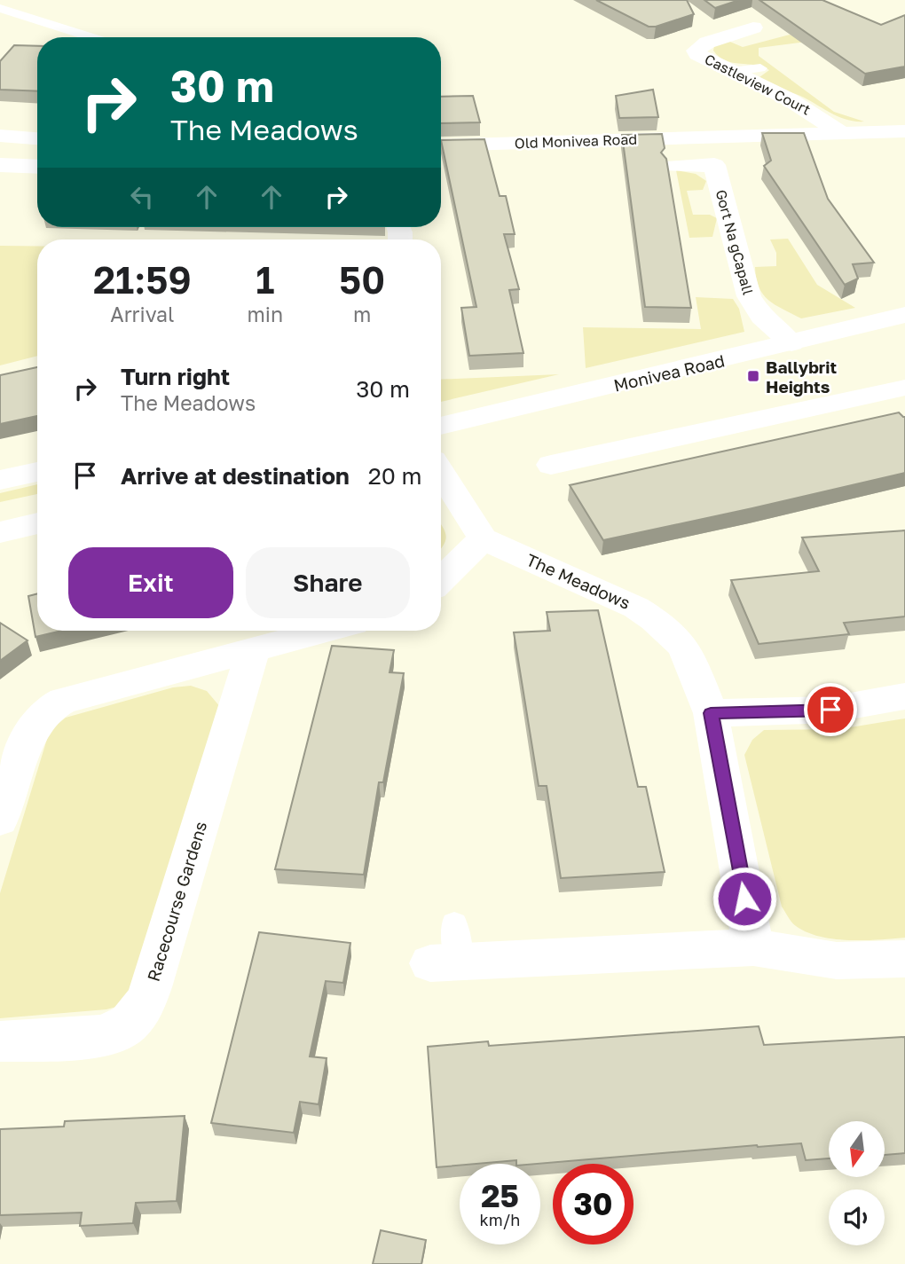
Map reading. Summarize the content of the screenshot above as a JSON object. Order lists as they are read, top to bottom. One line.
{"streets":{"street":["Castleview Court","Old Monivea Road","Gort Na gCapall","Monivea Road","The Meadows","Racecourse Gardens"]},"crossings":[["Castleview Court","Old Monivea Road"],["Gort Na gCapall","Monivea Road"]],"places":{"transit":["Ballybrit Heights"]},"north":"bottom","page":{"turn":["30 m","The Meadows"],"eta":["21:59","Arrival","1","min","50","m"],"list":[{"name":"Turn right","note":"The Meadows","value":"30 m"},{"name":"Arrive at destination","value":"20 m"}],"buttons":["Exit","Share"],"speed":"25 km/h","limit":"30"}}
